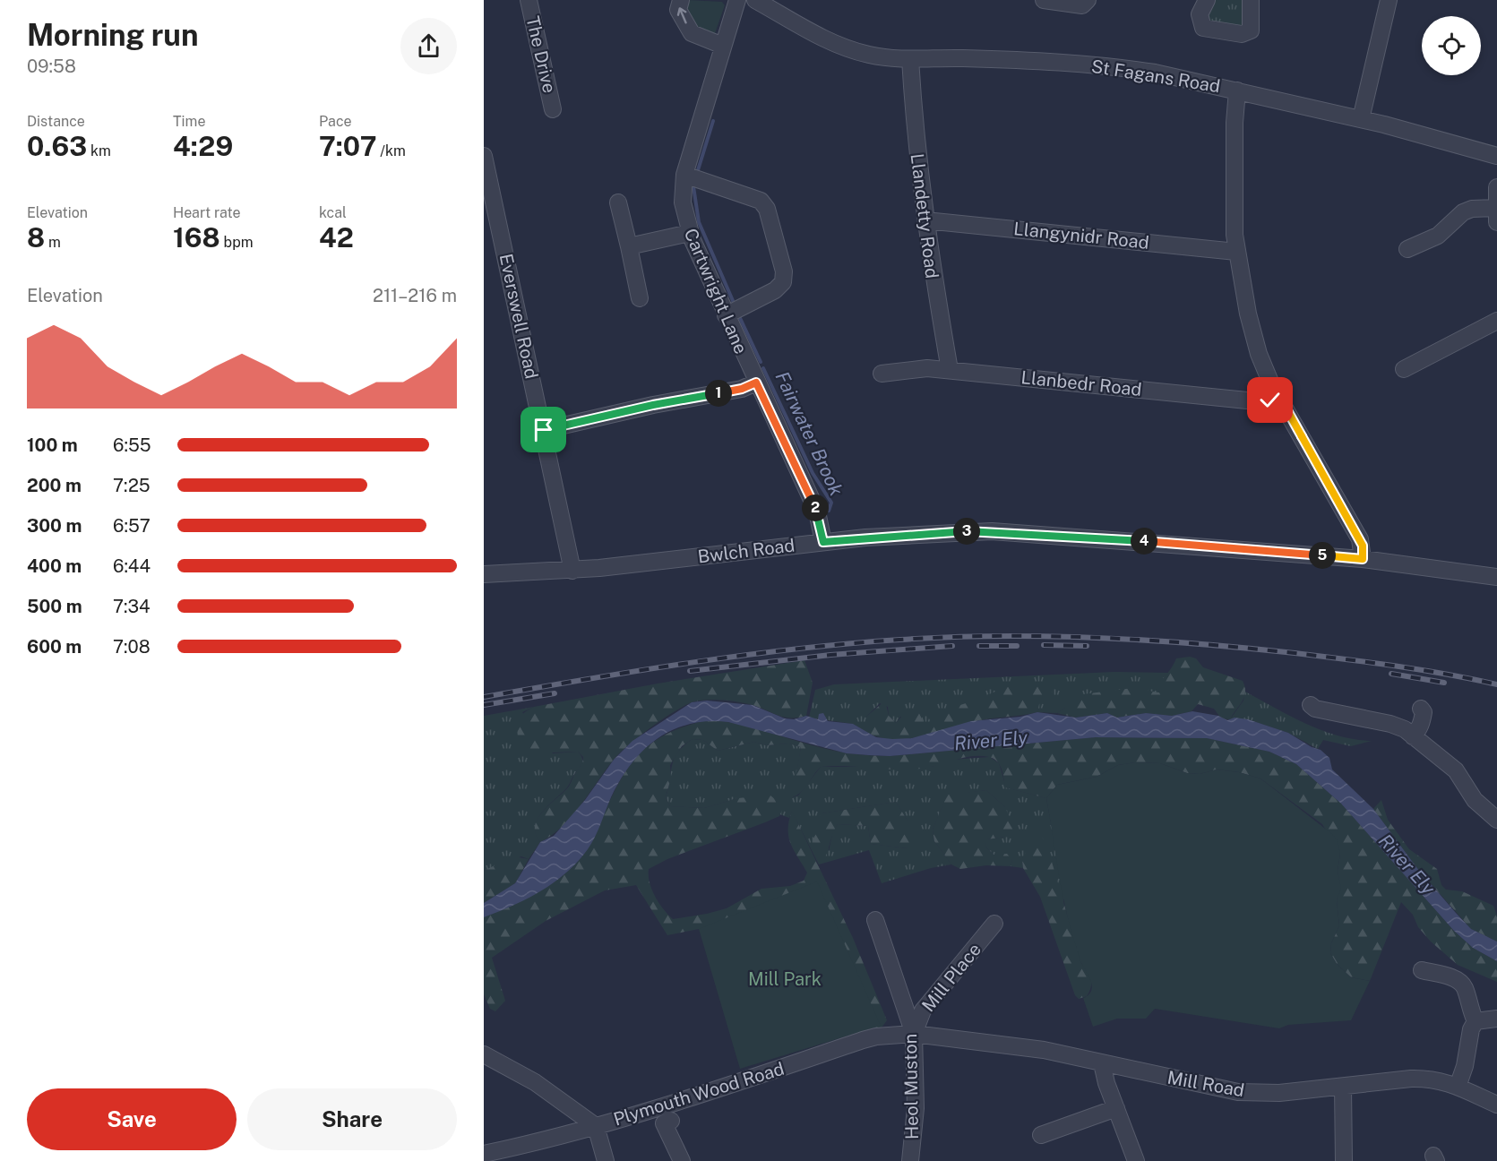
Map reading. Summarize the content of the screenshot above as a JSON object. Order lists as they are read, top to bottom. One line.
{"streets":{"street":["The Drive","St Fagans Road","Llandetty Road","Llangynidr Road","Cartwright Lane","Everswell Road","Llanbedr Road","Bwlch Road","Mill Place","Mill Road","Heol Muston","Plymouth Wood Road"]},"crossings":[["St Fagans Road","Llandetty Road"],["Llandetty Road","Llangynidr Road"],["Llandetty Road","Llanbedr Road"],["Cartwright Lane","Bwlch Road"],["Everswell Road","Bwlch Road"],["Mill Place","Mill Road"],["Mill Place","Heol Muston"],["Mill Place","Plymouth Wood Road"],["Mill Road","Heol Muston"],["Mill Road","Plymouth Wood Road"],["Heol Muston","Plymouth Wood Road"]],"water":["Fairwater Brook","River Ely"],"parks":["Mill Park"],"page":{"heading":["Morning run","09:58"],"stats":[["Distance","0.63 km"],["Time","4:29"],["Pace","7:07 /km"],["Elevation","8 m"],["Heart rate","168 bpm"],["kcal","42"]],"chart":["Elevation","211–216 m"],"pins":["1","2","3","4","5"],"list":[{"name":"100 m","note":"6:55"},{"name":"200 m","note":"7:25"},{"name":"300 m","note":"6:57"},{"name":"400 m","note":"6:44"},{"name":"500 m","note":"7:34"},{"name":"600 m","note":"7:08"}],"buttons":["Save","Share"]}}
